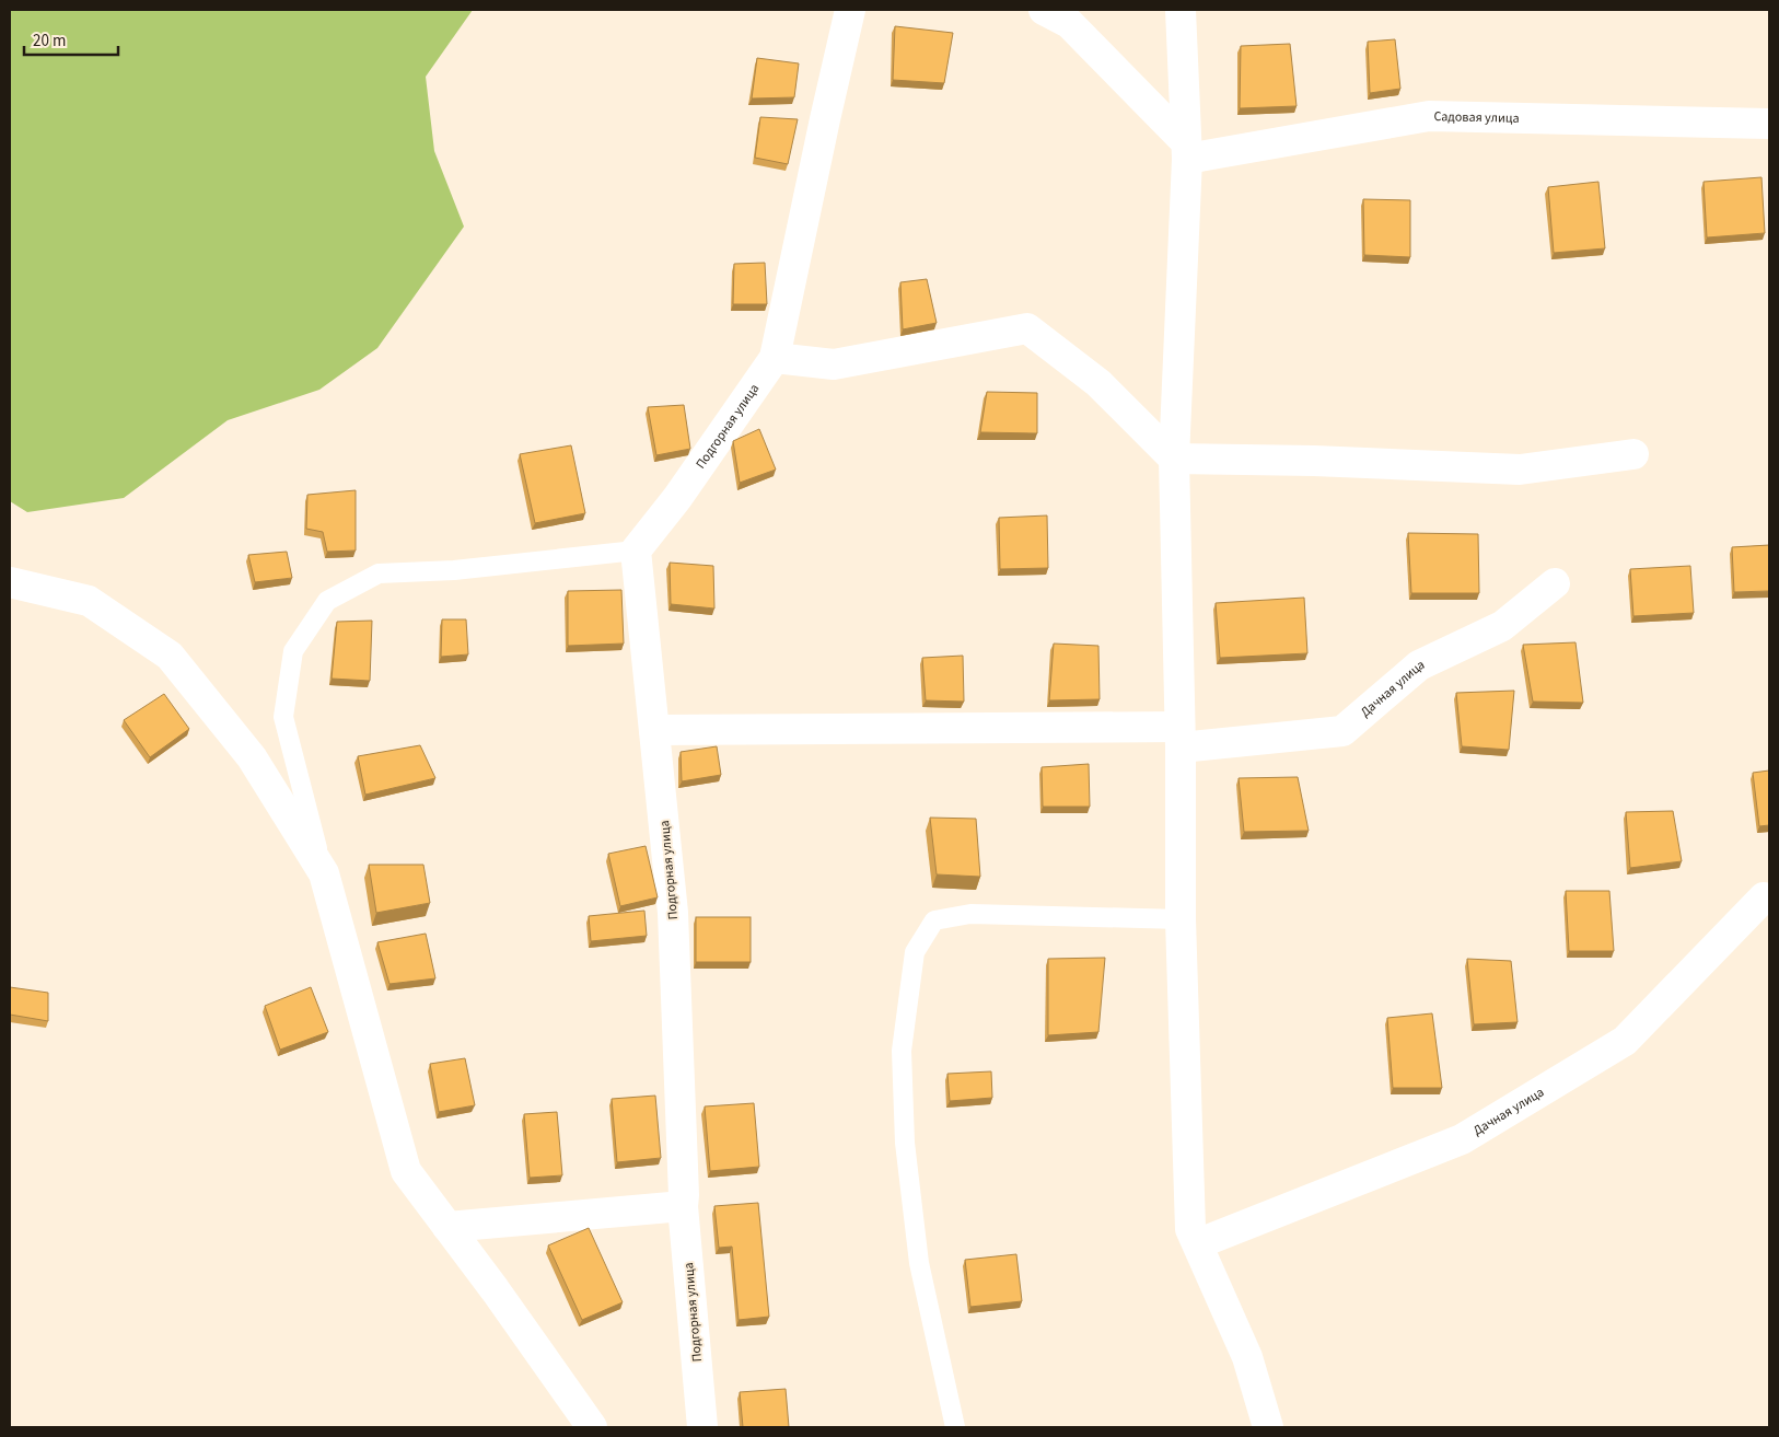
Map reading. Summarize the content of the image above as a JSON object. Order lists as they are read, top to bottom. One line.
{"streets":{"street":["Садовая улица","Подгорная улица","Дачная улица"]},"crossings":[["Подгорная улица","Дачная улица"]],"scale_bar":"20 m"}
